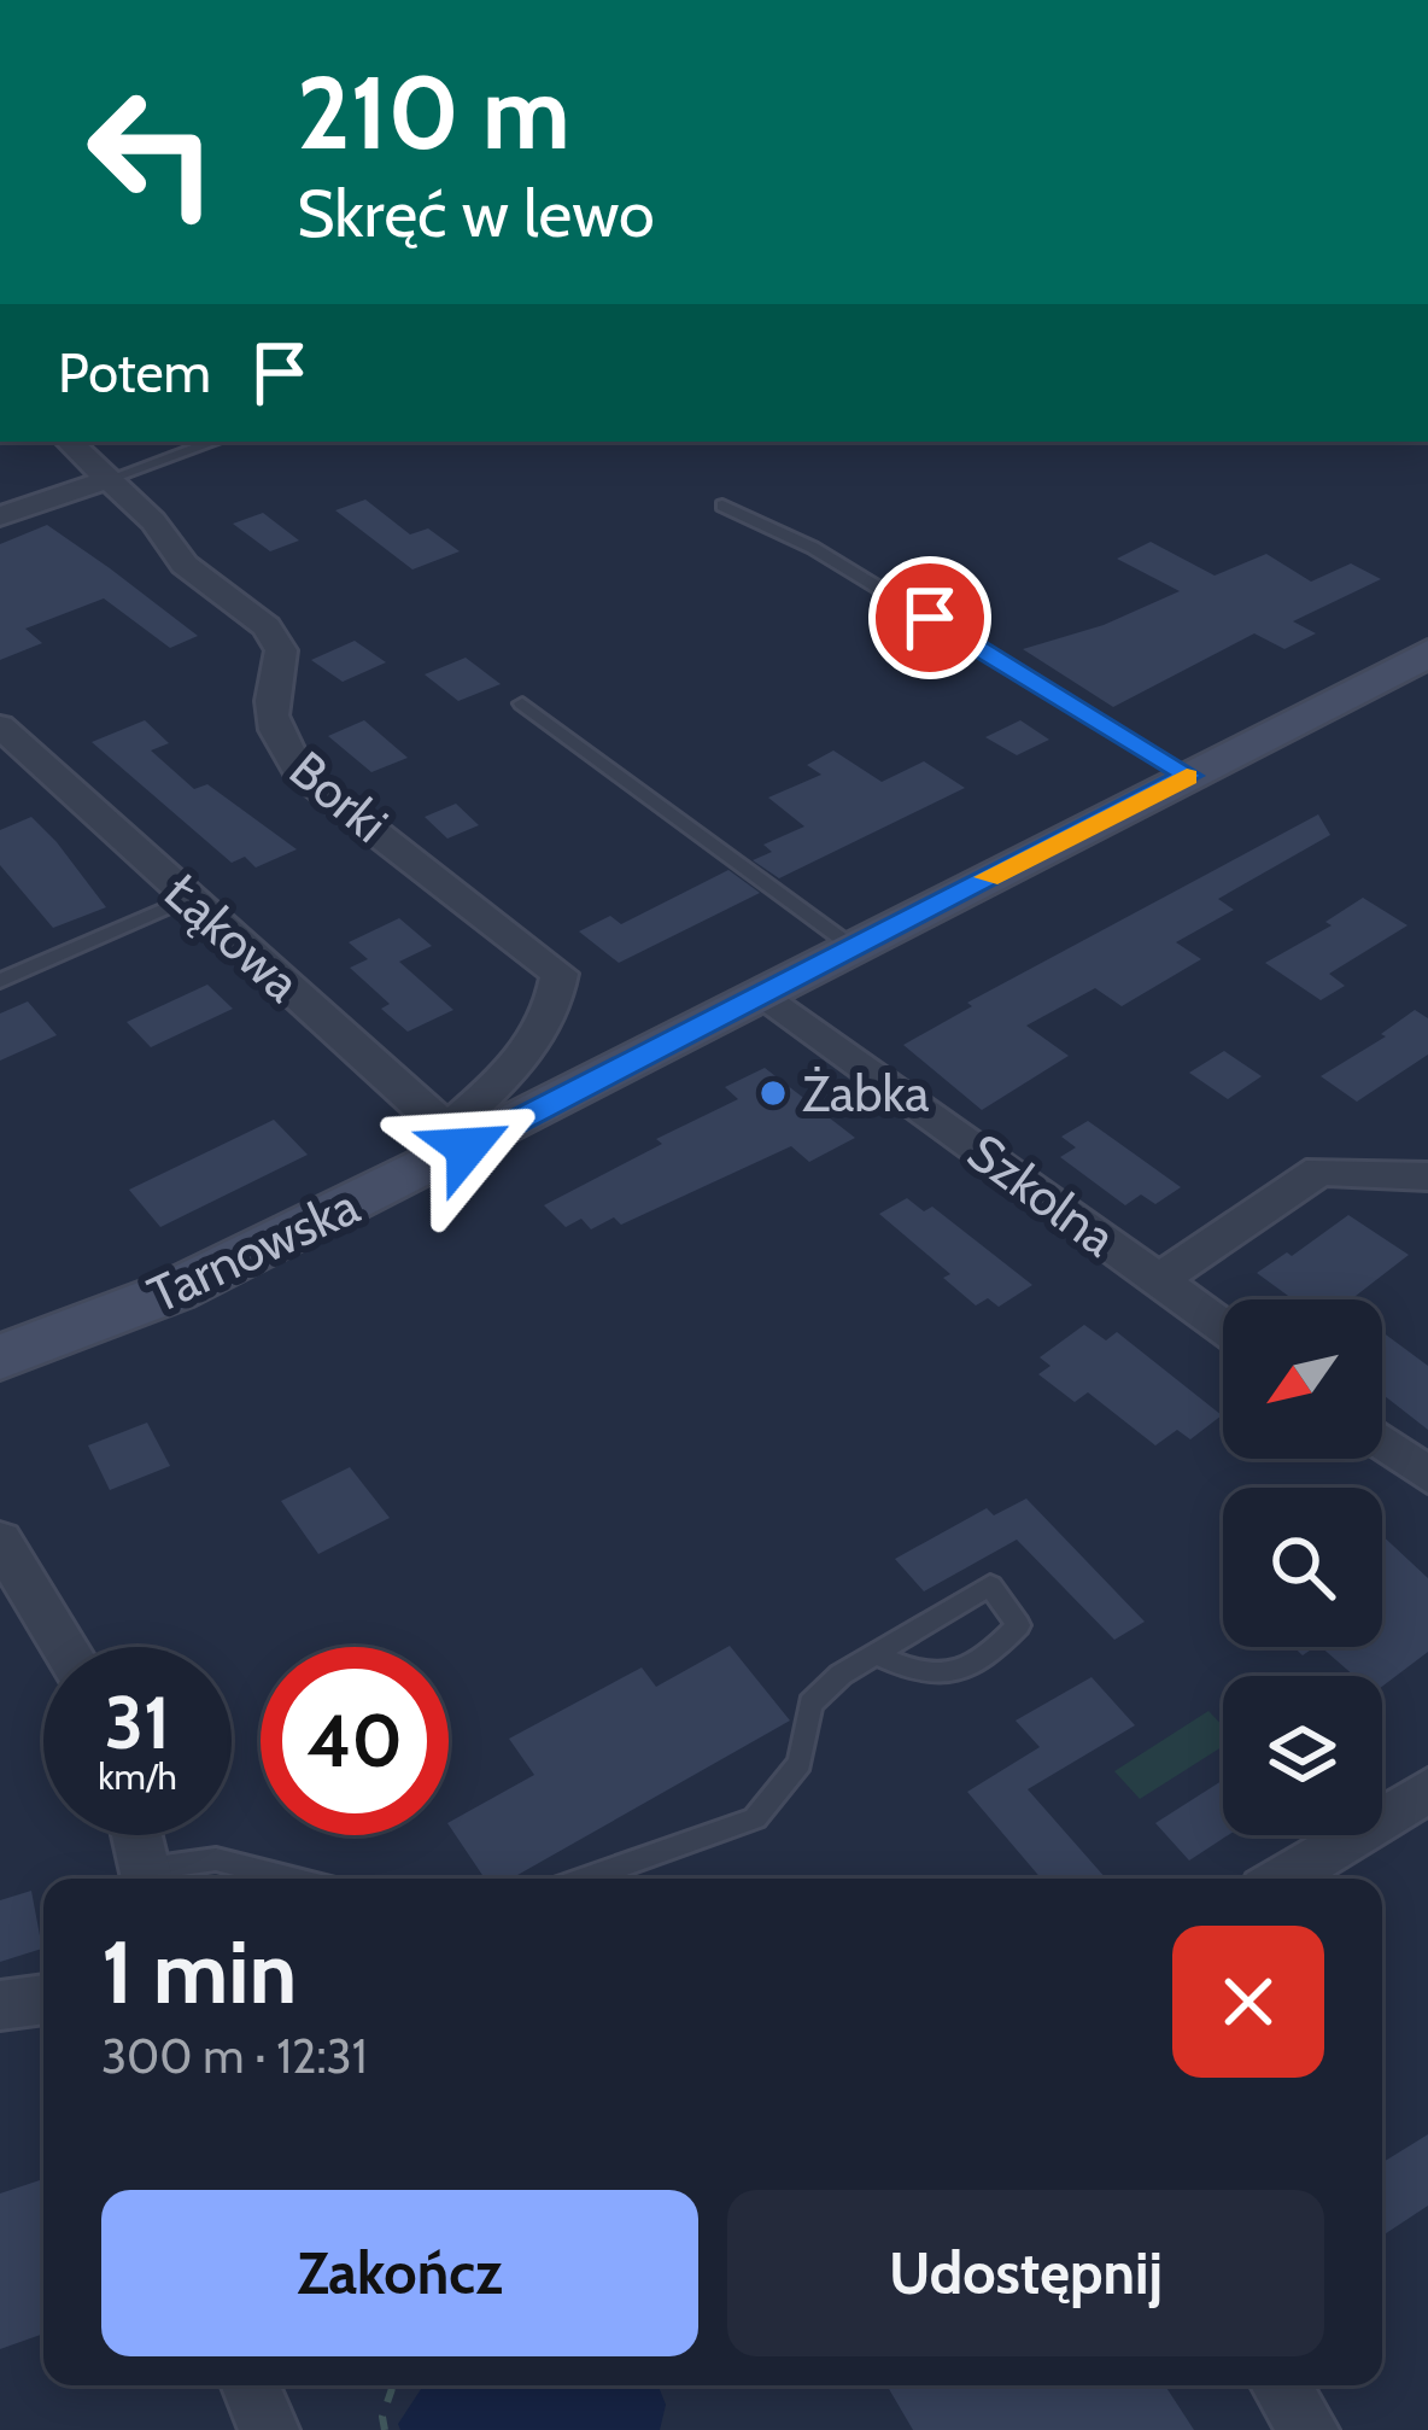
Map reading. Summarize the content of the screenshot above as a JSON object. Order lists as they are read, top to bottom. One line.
{"streets":{"street":["Borki","Łąkowa","Szkolna","Tarnowska"]},"crossings":[["Borki","Łąkowa"],["Borki","Tarnowska"],["Łąkowa","Tarnowska"],["Szkolna","Tarnowska"]],"places":["Żabka"],"north":"bottom left","page":{"turn":["210 m","Skręć w lewo"],"then":"Potem","speed":"31 km/h","limit":"40","heading":["1 min","300 m · 12:31"],"buttons":["Zakończ","Udostępnij"]}}
